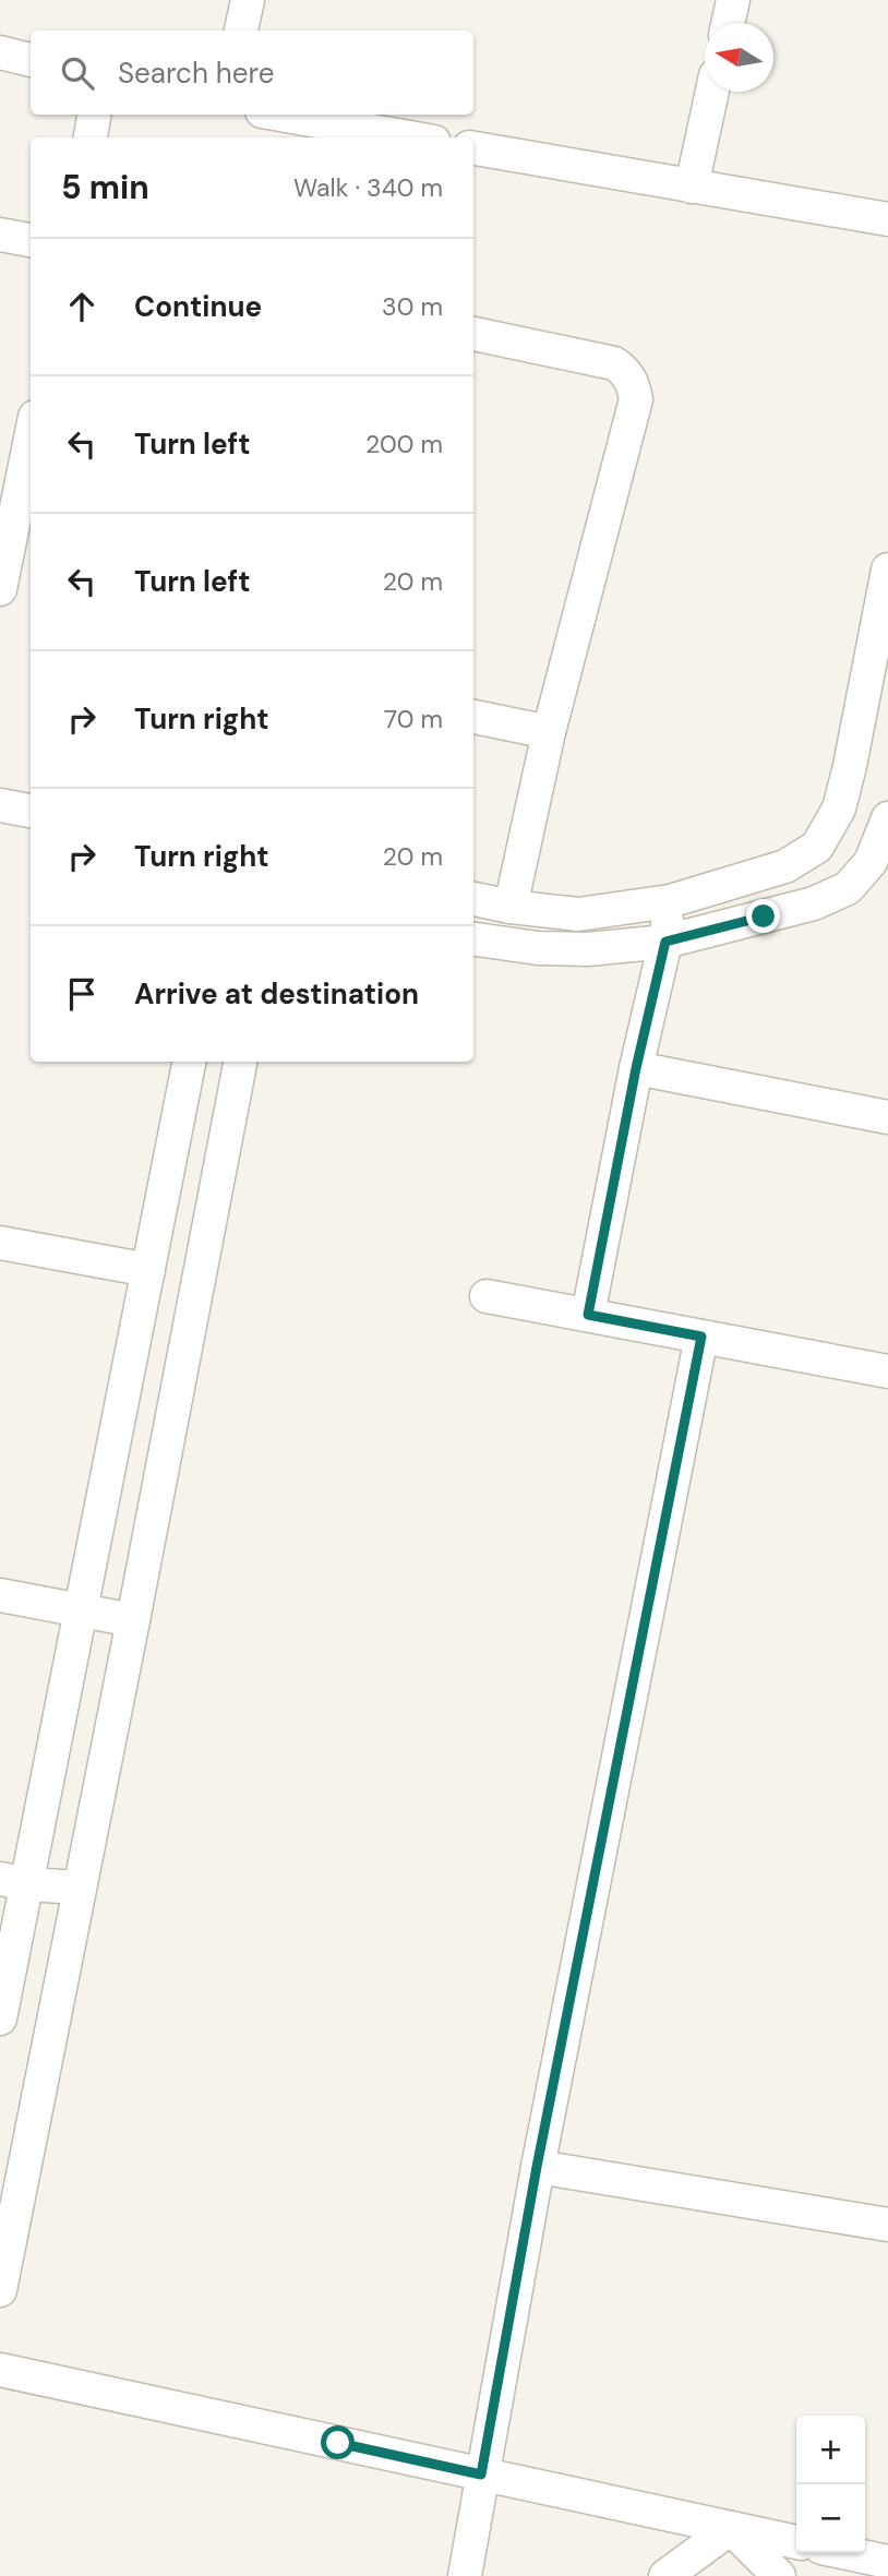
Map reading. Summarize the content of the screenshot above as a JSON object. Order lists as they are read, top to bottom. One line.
{"north":"left","page":{"search":"Search here","heading":["5 min","Walk · 340 m"],"list":[["Continue","30 m"],["Turn left","200 m"],["Turn left","20 m"],["Turn right","70 m"],["Turn right","20 m"],"Arrive at destination"],"map_buttons":["+","−"]}}
